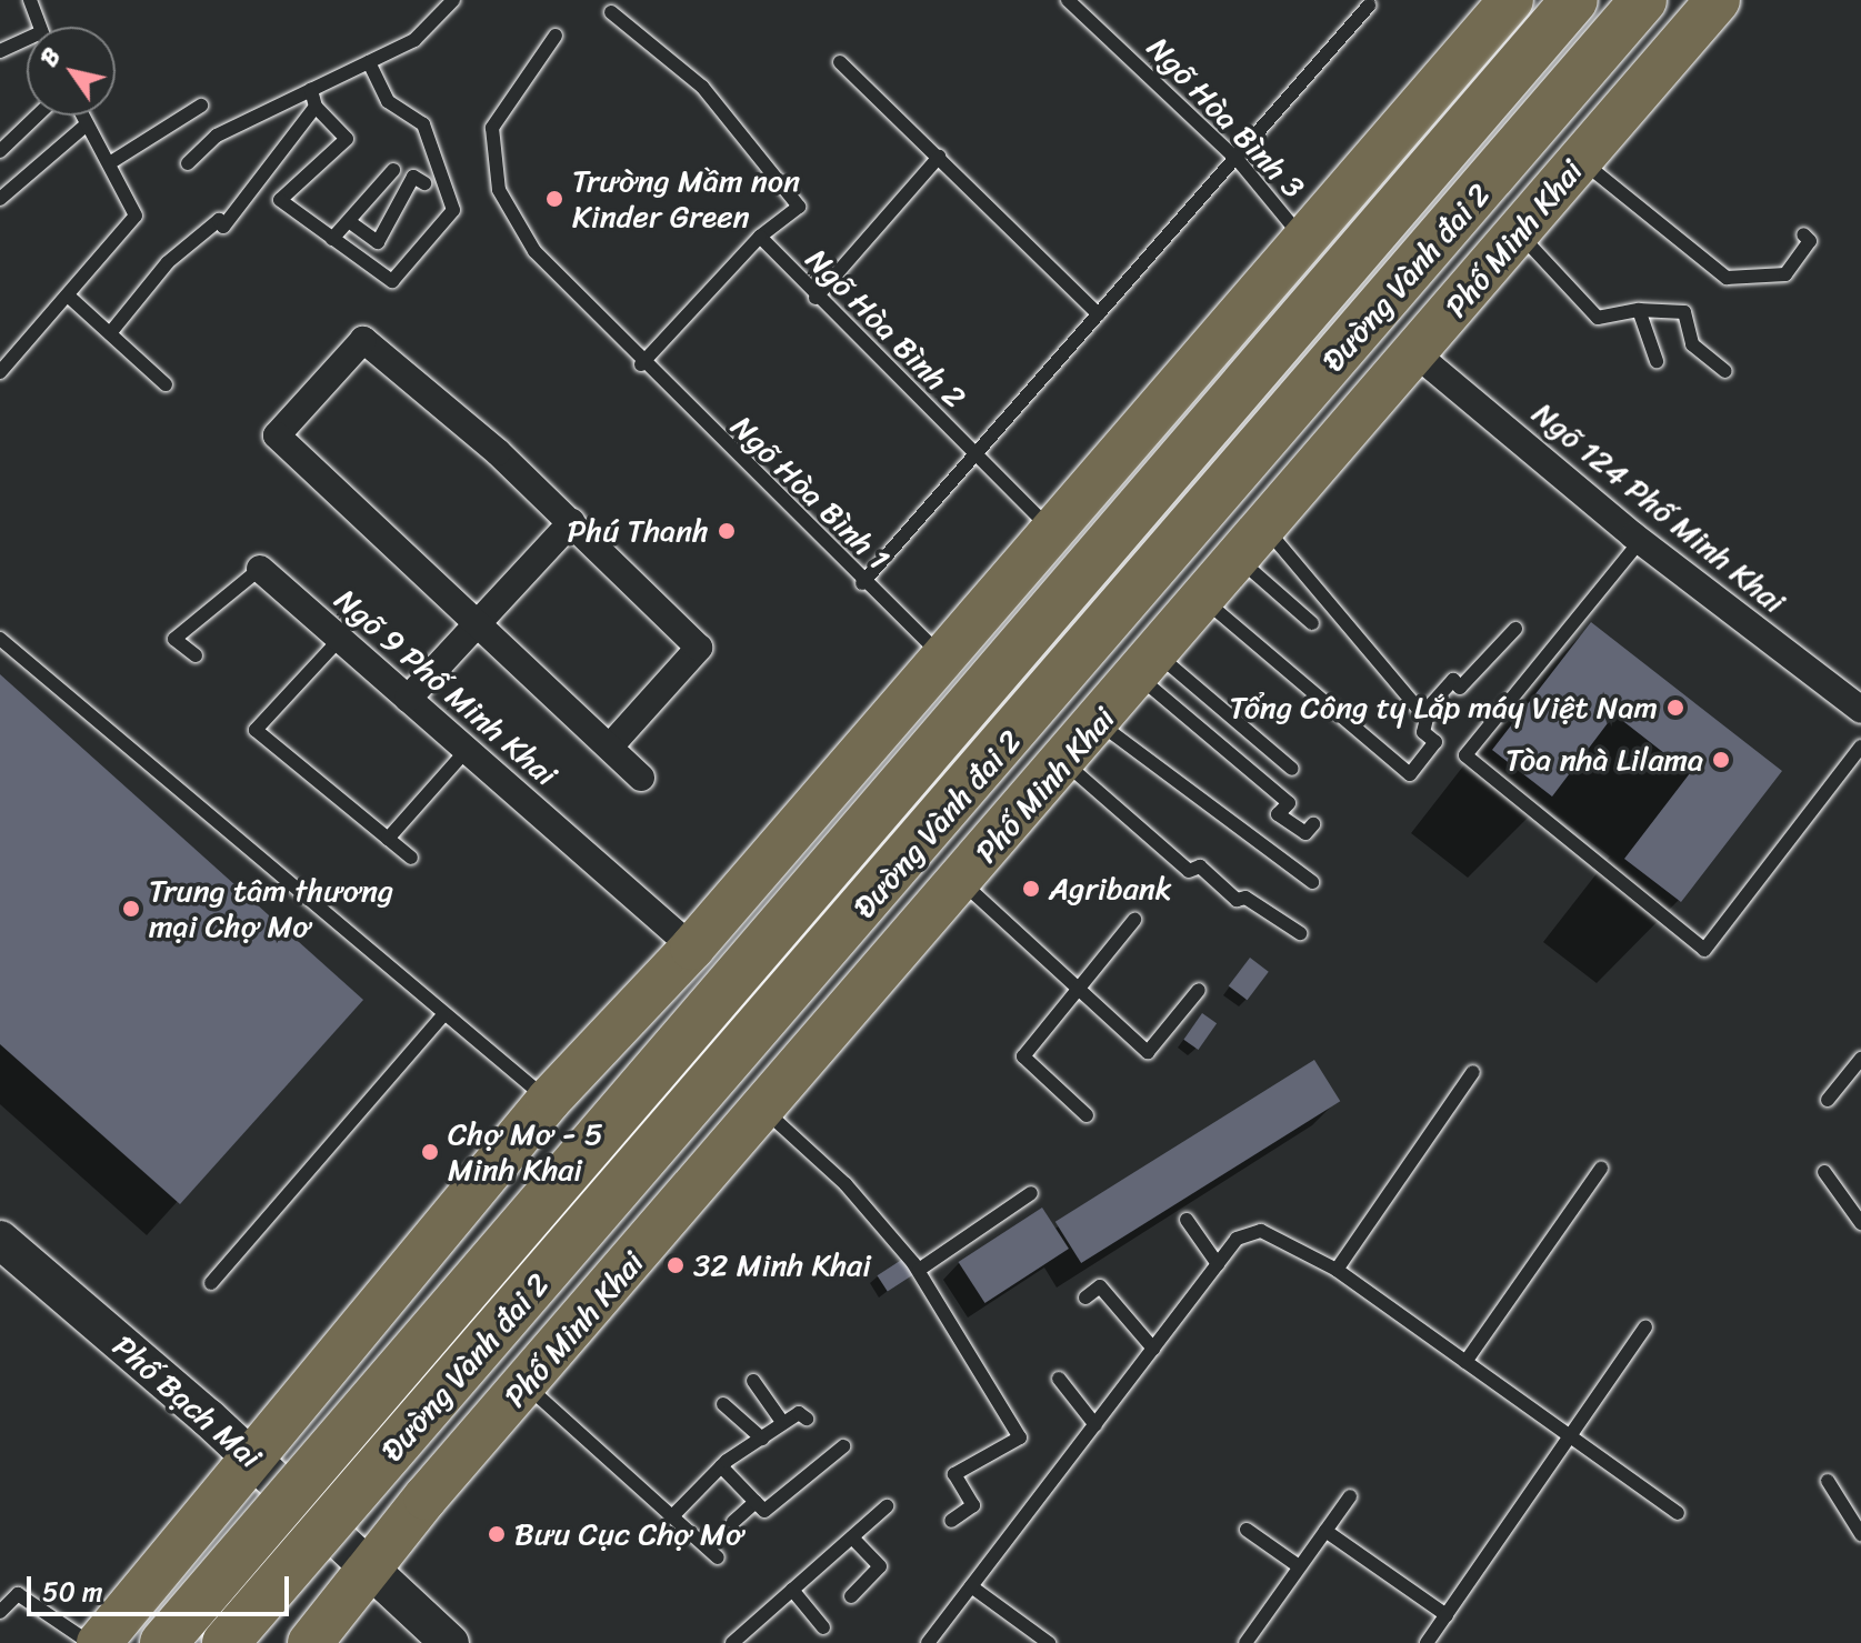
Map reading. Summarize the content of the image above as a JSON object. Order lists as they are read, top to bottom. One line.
{"streets":{"highway":["Đường Vành đai 2"],"main road":["Phố Minh Khai","Phố Bạch Mai"],"street":["Ngõ 124 Phố Minh Khai","Ngõ 9 Phố Minh Khai"],"lane":["Ngõ Hòa Bình 3","Ngõ Hòa Bình 2","Ngõ Hòa Bình 1"]},"crossings":[["Phố Minh Khai","Ngõ 124 Phố Minh Khai"],["Phố Minh Khai","Phố Bạch Mai"]],"places":["Trường Mầm non Kinder Green","Phú Thanh","Tổng Công ty Lắp máy Việt Nam","Tòa nhà Lilama","Agribank","Trung tâm thương mại Chợ Mơ","Chợ Mơ - 5 Minh Khai","32 Minh Khai","Bưu Cục Chợ Mơ"],"scale_bar":"50 m","north":"top left"}
